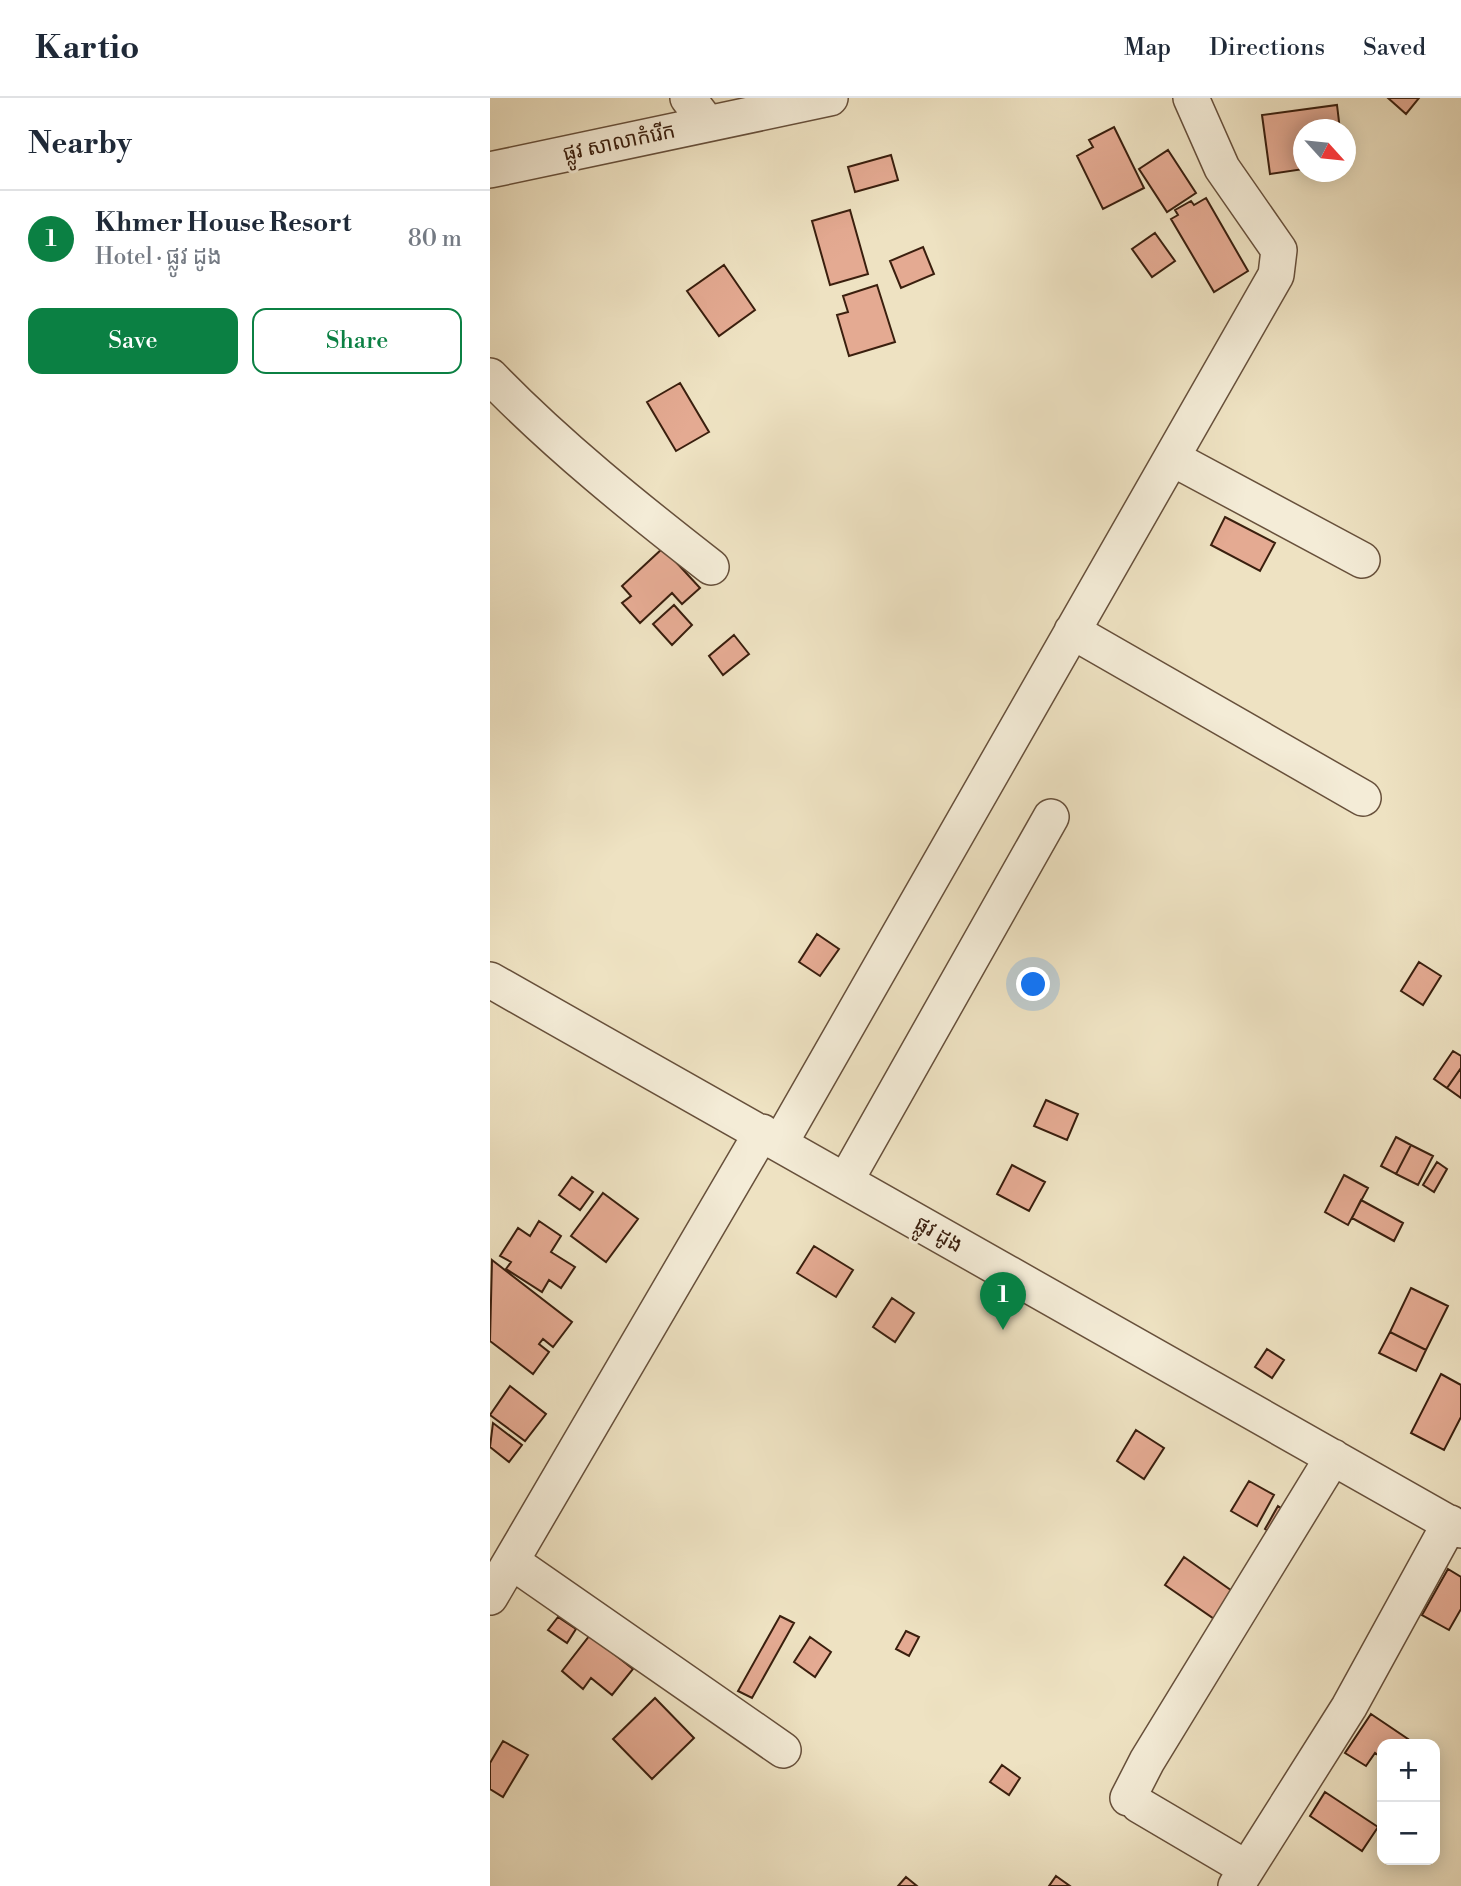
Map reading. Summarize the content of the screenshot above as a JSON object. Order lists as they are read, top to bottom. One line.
{"streets":{"street":["ផ្លូវ សាលាកំរើក","ផ្លូវ ដូង"]},"north":"bottom right","page":{"header":"Kartio","nav":["Map","Directions","Saved"],"heading":"Nearby","list":[{"mark":"1","name":"Khmer House Resort","note":"Hotel · ផ្លូវ ដូង","value":"80 m"}],"buttons":["Save","Share"],"pins":"1","map_buttons":["+","−"]}}
